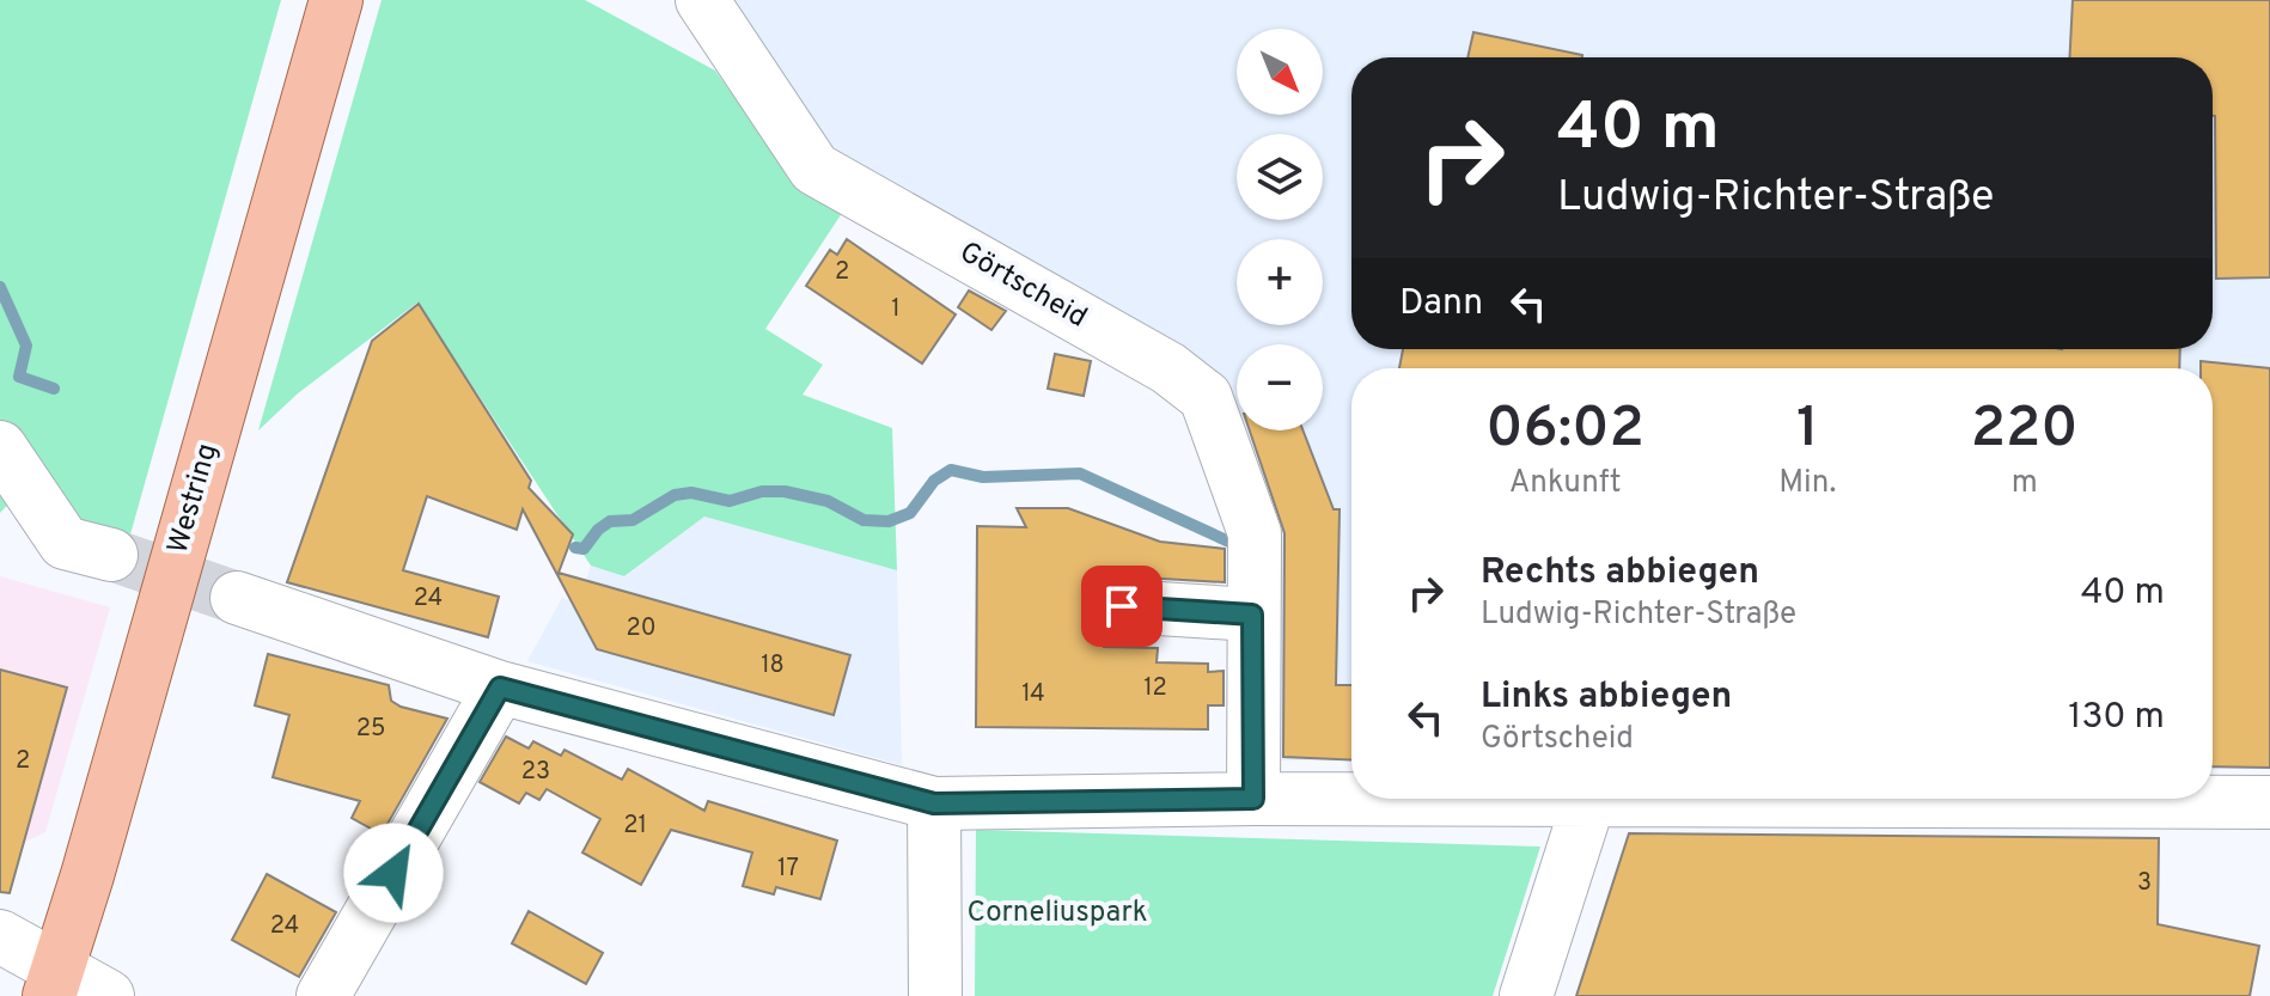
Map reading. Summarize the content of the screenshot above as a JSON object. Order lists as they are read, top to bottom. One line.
{"streets":{"main road":["Westring"],"street":["Görtscheid"]},"parks":["Corneliuspark"],"house_numbers":["2","1","24","20","18","12","14","25","2","23","21","17","3","24"],"north":"bottom right","page":{"map_buttons":["+","−"],"turn":["40 m","Ludwig-Richter-Straße"],"then":"Dann","eta":["06:02","Ankunft","1","Min.","220","m"],"list":[{"name":"Rechts abbiegen","note":"Ludwig-Richter-Straße","value":"40 m"},{"name":"Links abbiegen","note":"Görtscheid","value":"130 m"}]}}
